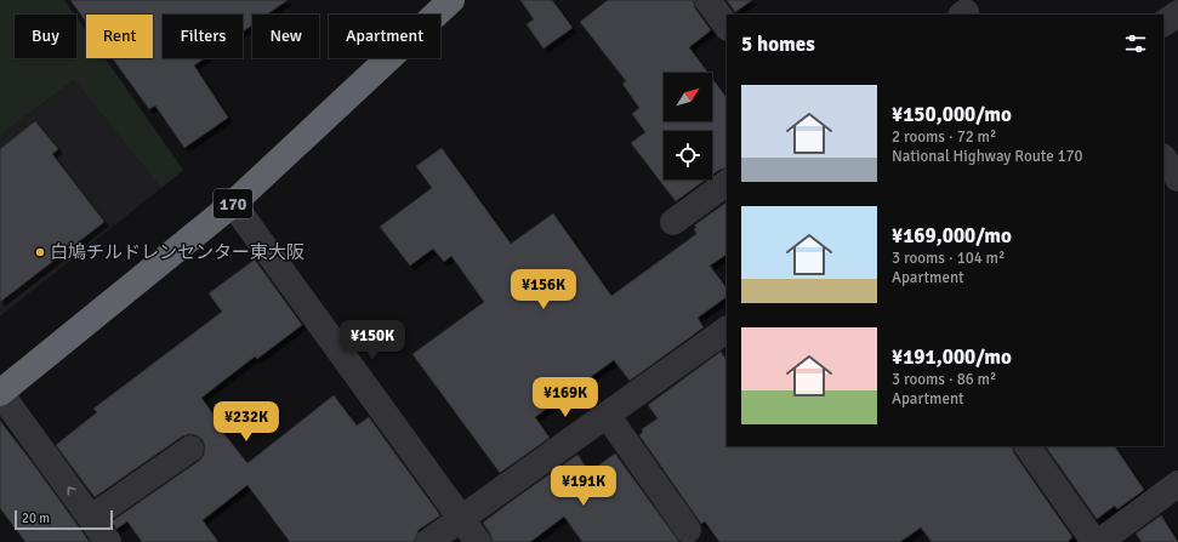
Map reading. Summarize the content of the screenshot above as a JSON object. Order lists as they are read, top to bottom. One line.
{"streets":{"highway":["170"]},"places":["白鳩チルドレンセンター東大阪"],"scale_bar":"20 m","north":"top right","page":{"chip":["Buy","Rent","Filters","New","Apartment"],"heading":"5 homes","list":[{"name":"¥150,000/mo","note":"2 rooms · 72 m² · National Highway Route 170"},{"name":"¥169,000/mo","note":"3 rooms · 104 m² · Apartment"},{"name":"¥191,000/mo","note":"3 rooms · 86 m² · Apartment"}],"price":["¥156K","¥150K","¥169K","¥232K","¥191K"],"scale":"20 m"}}
